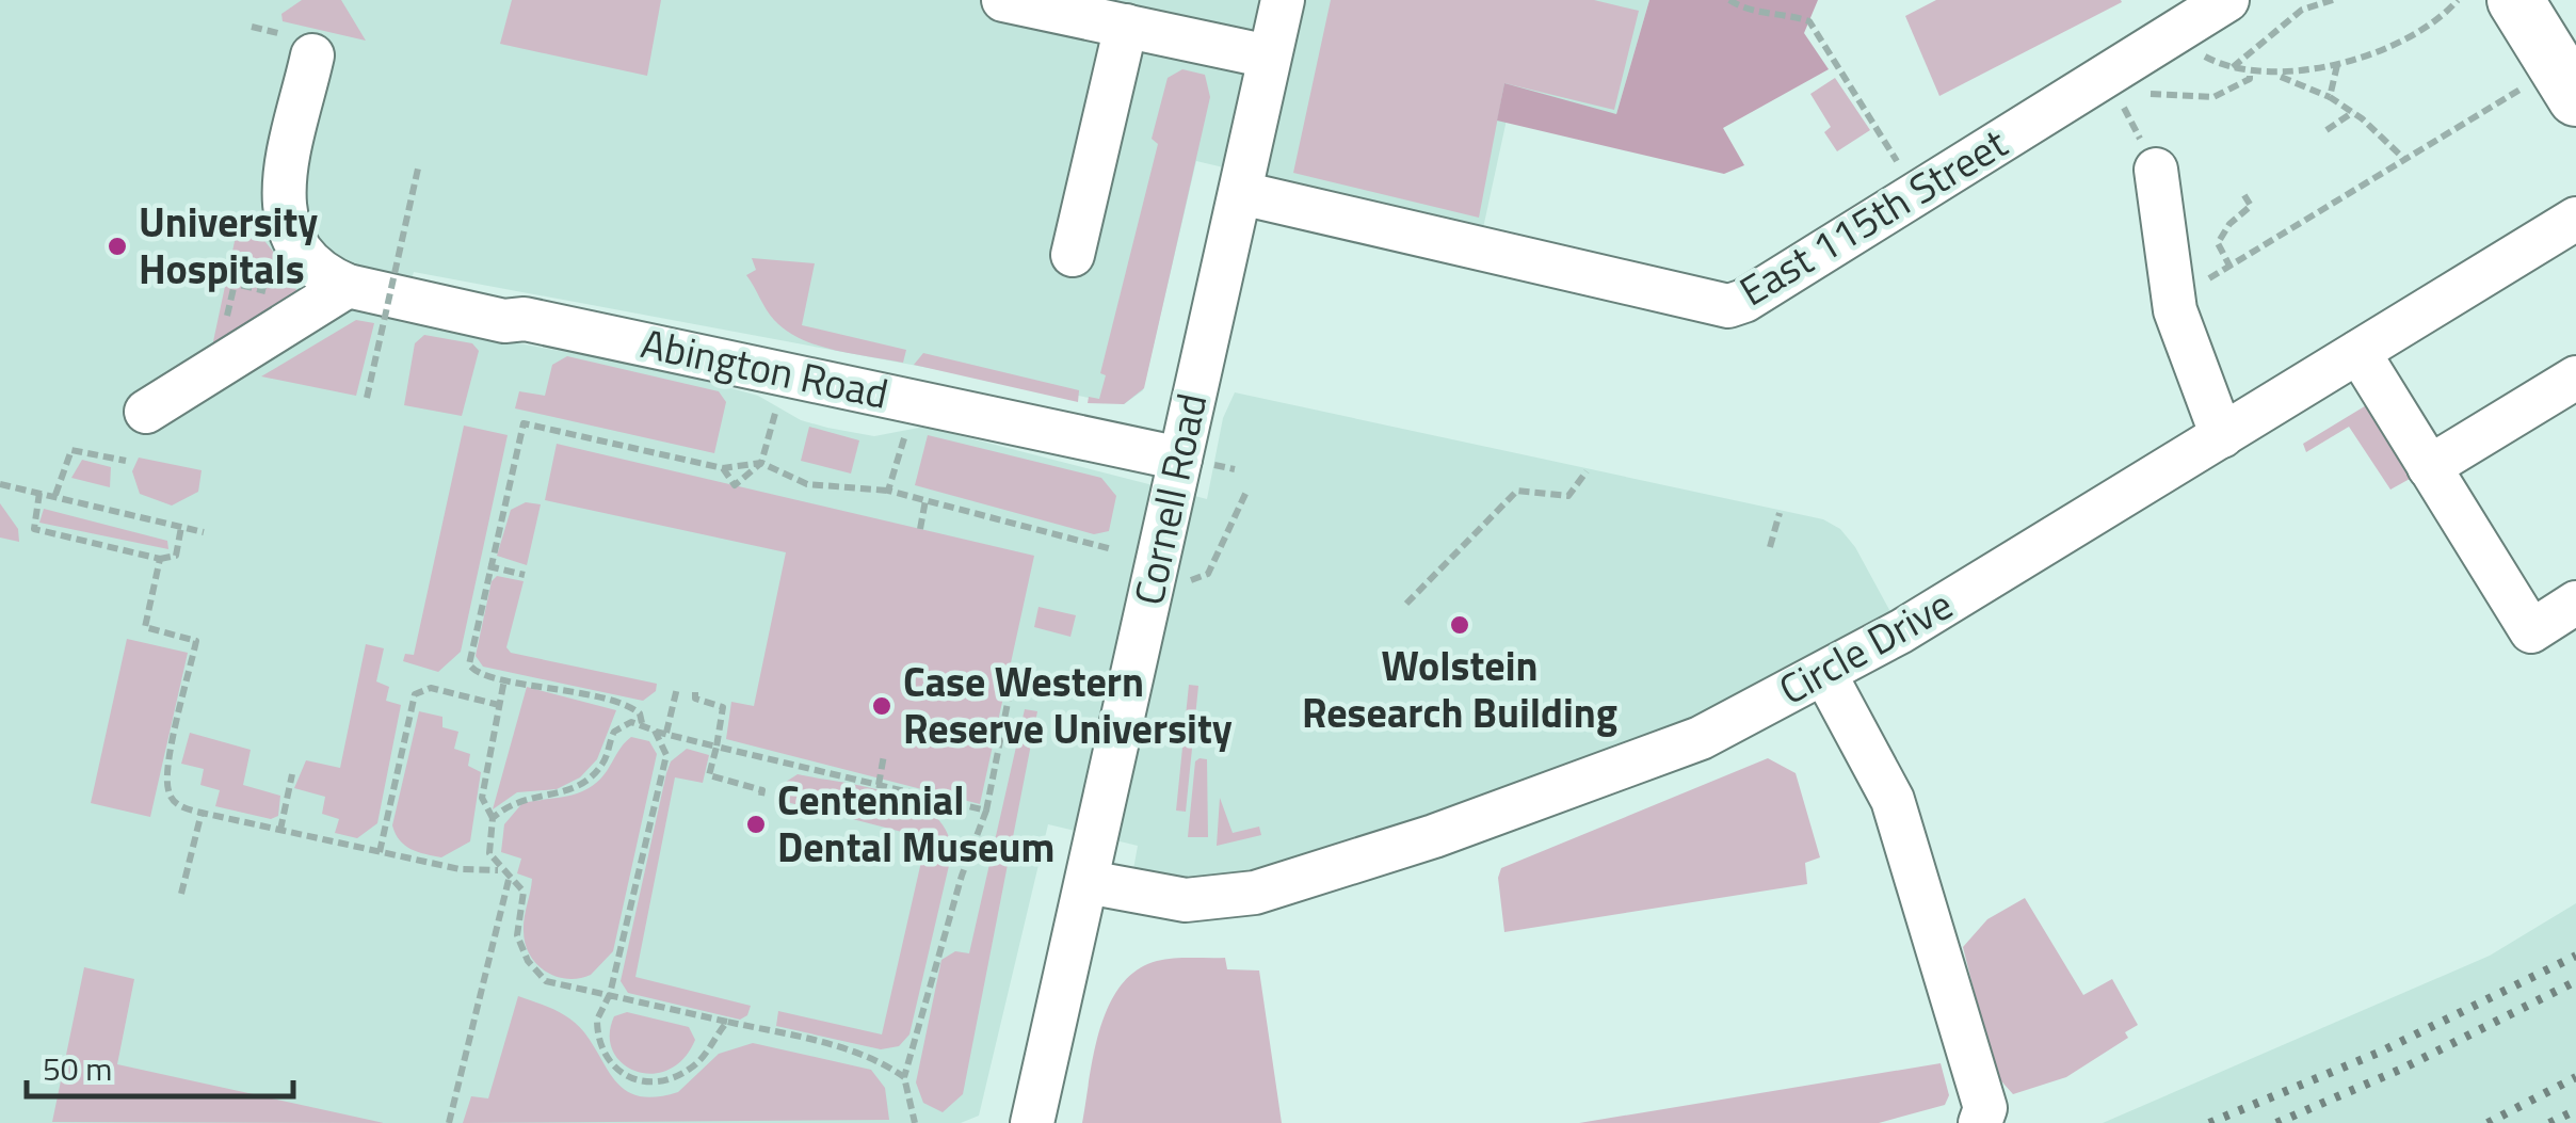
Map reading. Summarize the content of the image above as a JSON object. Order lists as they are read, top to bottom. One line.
{"streets":{"street":["East 115th Street","Abington Road","Cornell Road","Circle Drive"]},"crossings":[["East 115th Street","Cornell Road"],["Abington Road","Cornell Road"],["Cornell Road","Circle Drive"]],"places":["University Hospitals","Wolstein Research Building","Case Western Reserve University","Centennial Dental Museum"],"scale_bar":"50 m"}
